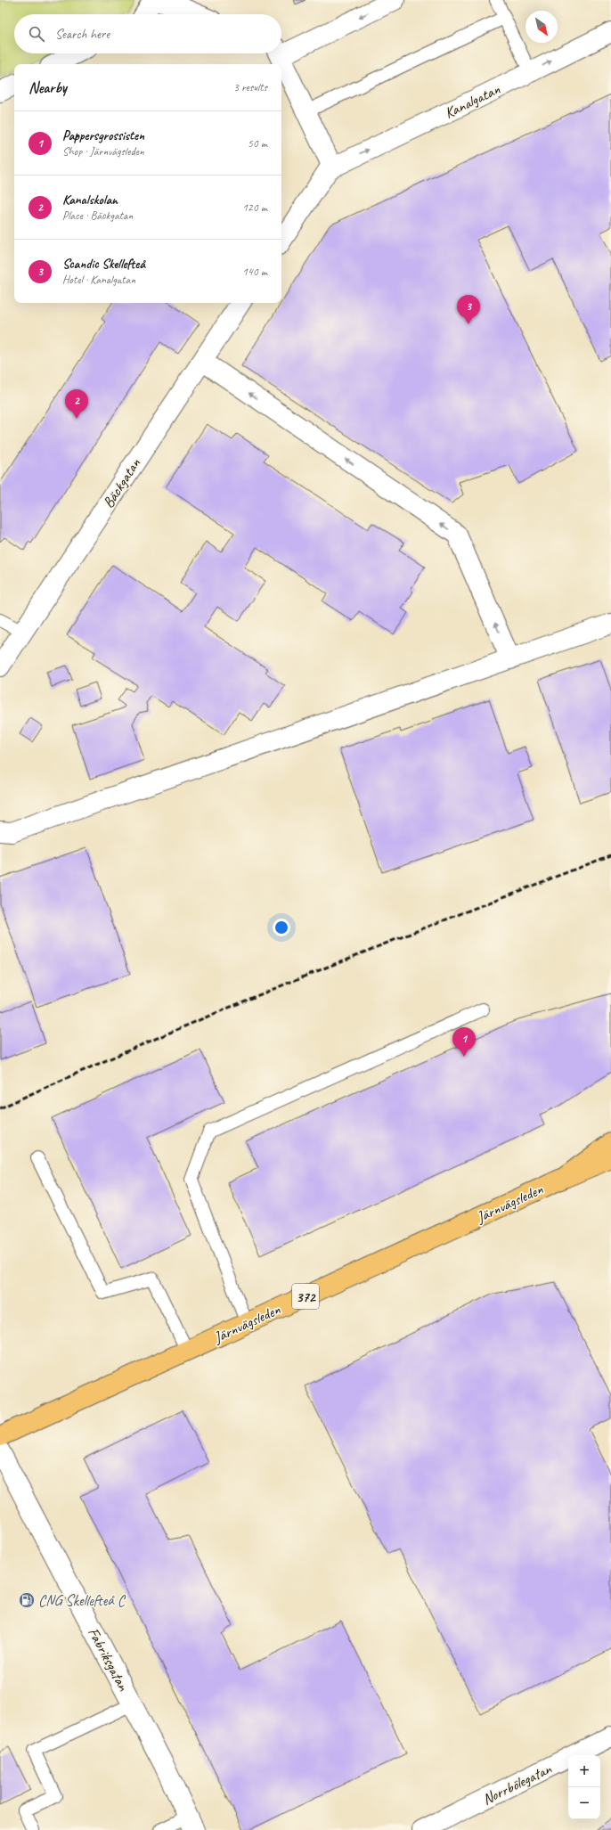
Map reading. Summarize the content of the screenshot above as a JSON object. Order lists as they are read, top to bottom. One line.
{"streets":{"main road":["Järnvägsleden","372"],"street":["Kanalgatan","Bäckgatan","Fabriksgatan","Norrbölegatan"]},"places":{"fuel station":["CNG Skellefteå C"]},"north":"bottom right","page":{"search":"Search here","heading":["Nearby","3 results"],"list":[{"mark":"1","name":"Pappersgrossisten","note":"Shop · Järnvägsleden","value":"50 m"},{"mark":"2","name":"Kanalskolan","note":"Place · Bäckgatan","value":"120 m"},{"mark":"3","name":"Scandic Skellefteå","note":"Hotel · Kanalgatan","value":"140 m"}],"pins":["3","2","1"],"map_buttons":["+","−"]}}
